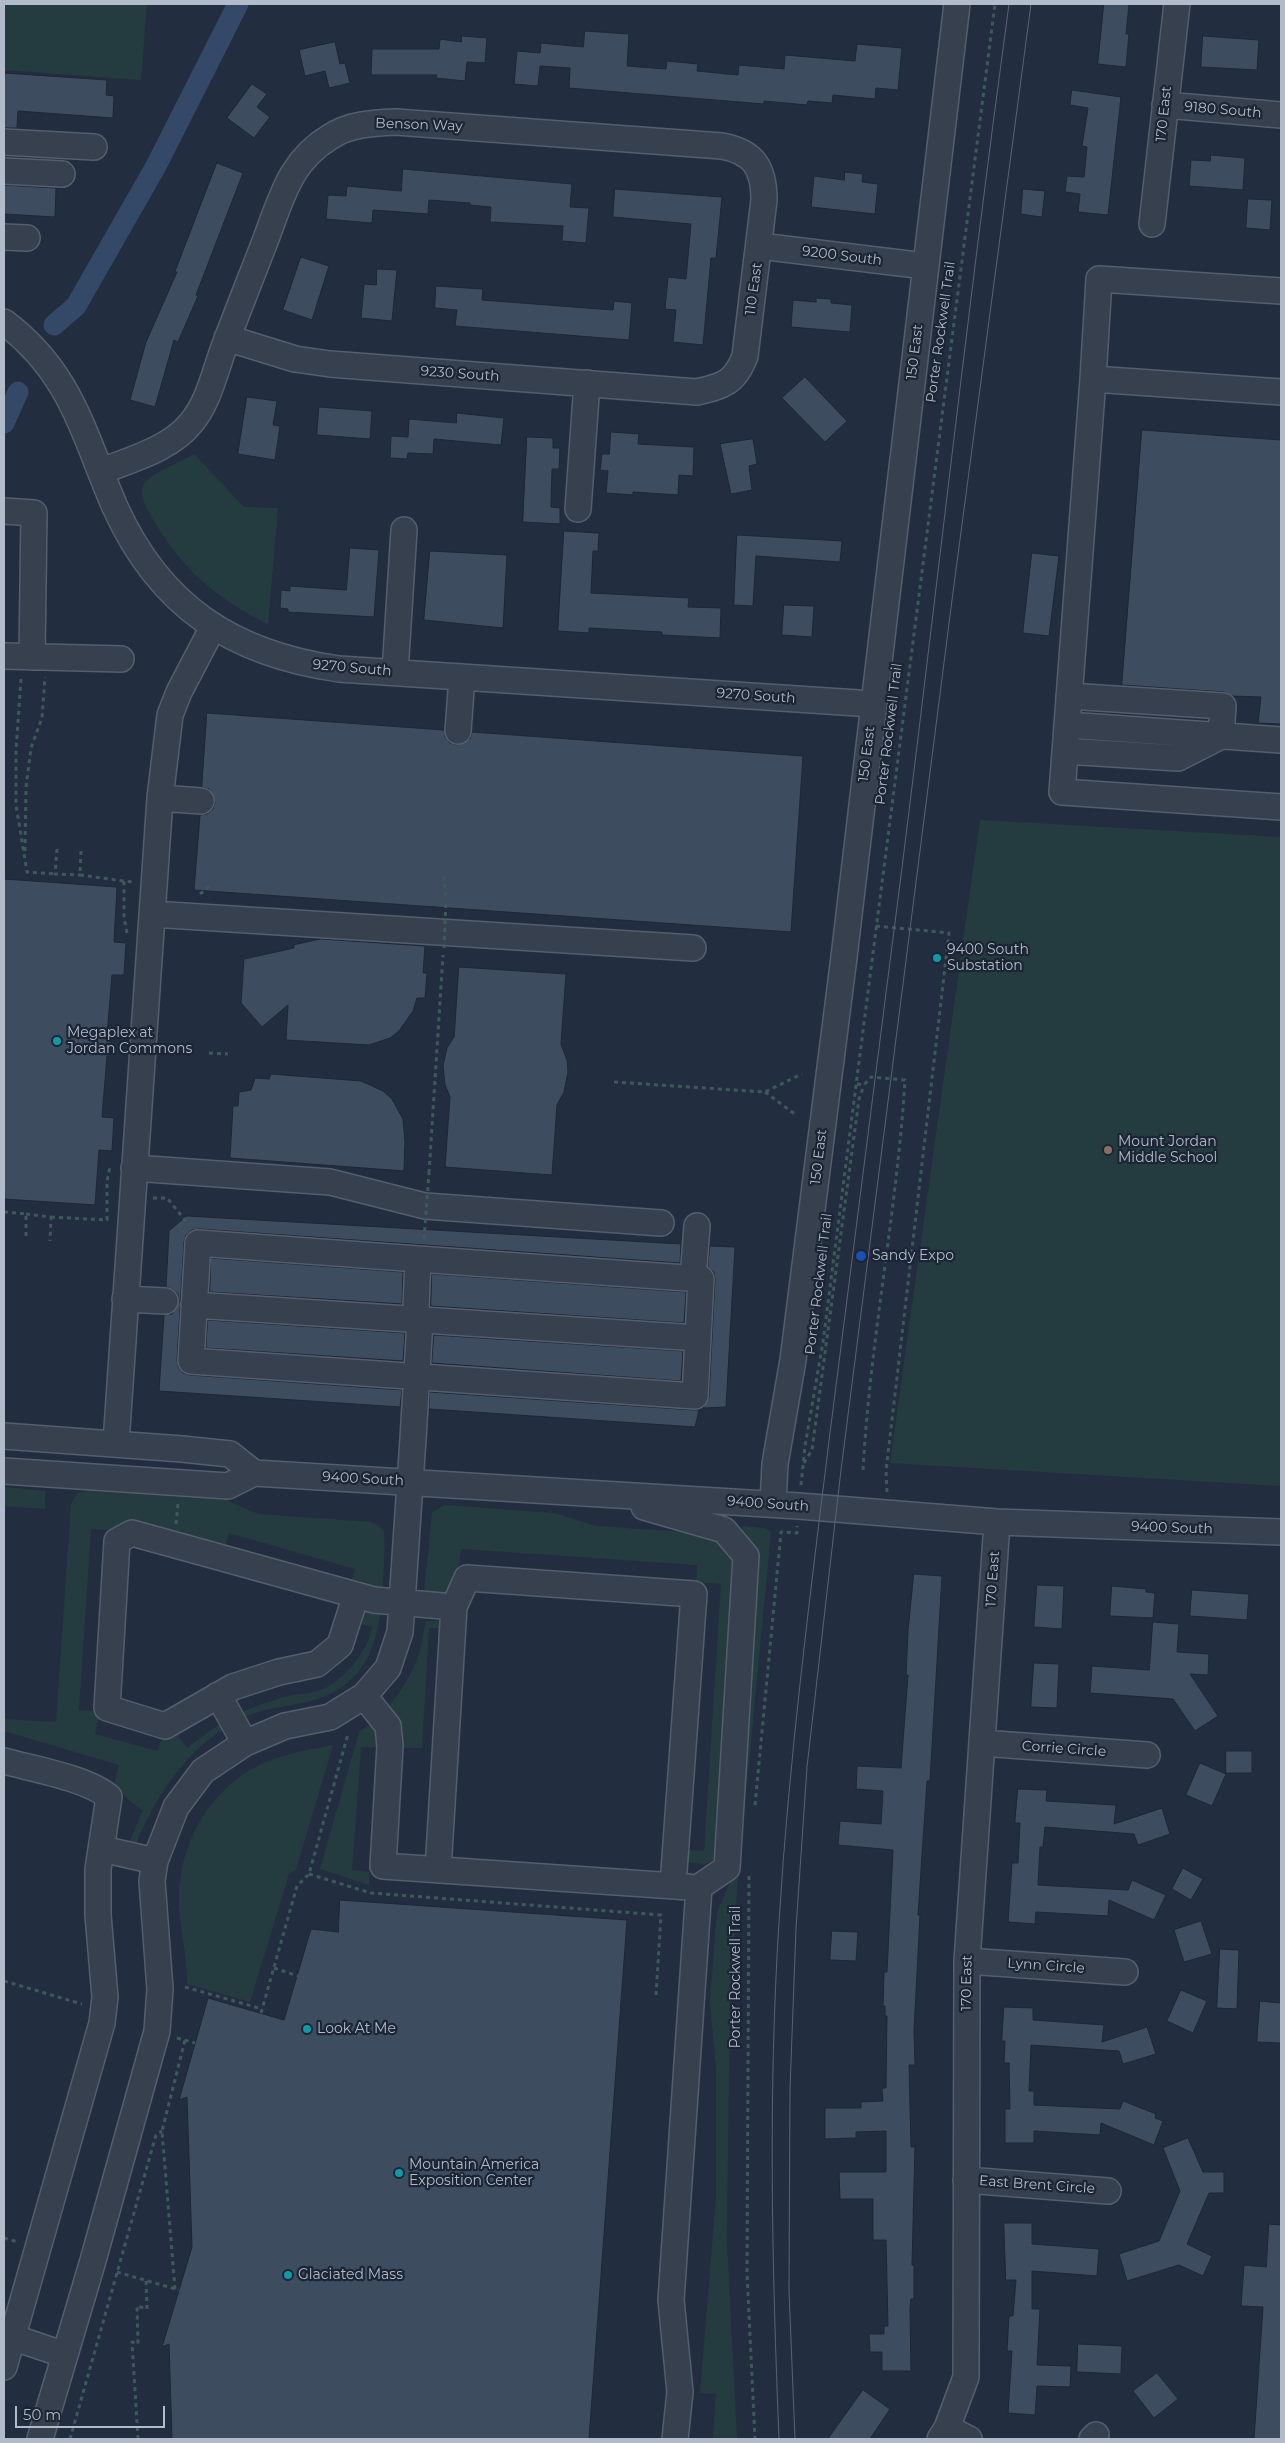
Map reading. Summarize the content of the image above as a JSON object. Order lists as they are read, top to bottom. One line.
{"streets":{"street":["9180 South","170 East","Benson Way","9200 South","110 East","150 East","9230 South","9270 South","9400 South","Corrie Circle","Lynn Circle","East Brent Circle"],"path":["Porter Rockwell Trail"]},"crossings":[["9180 South","170 East"],["170 East","9400 South"],["170 East","Corrie Circle"],["170 East","Lynn Circle"],["170 East","East Brent Circle"],["Benson Way","110 East"],["Benson Way","9230 South"],["Benson Way","9270 South"],["9200 South","110 East"],["9200 South","150 East"],["110 East","9230 South"],["150 East","9270 South"],["150 East","9400 South"]],"places":["9400 South Substation","Megaplex at Jordan Commons","Mount Jordan Middle School","Sandy Expo","Look At Me","Mountain America Exposition Center","Glaciated Mass"],"scale_bar":"50 m"}
